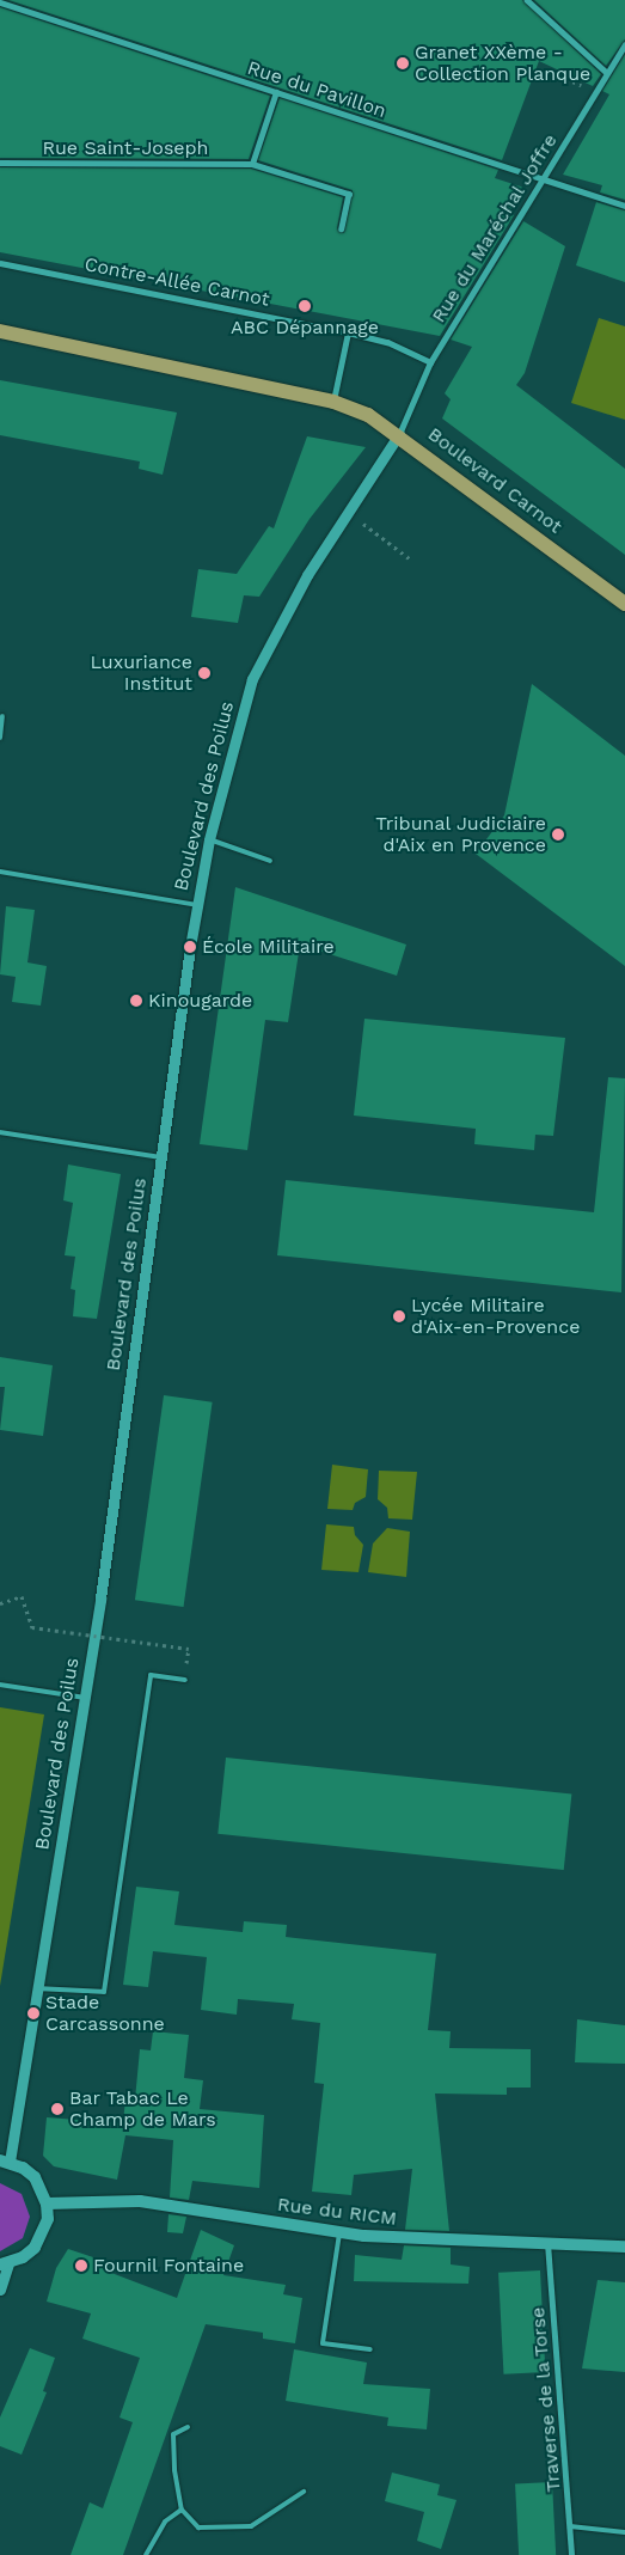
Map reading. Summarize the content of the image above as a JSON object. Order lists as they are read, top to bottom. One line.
{"streets":{"main road":["Boulevard Carnot","Rue du RICM"],"street":["Rue du Pavillon","Rue Saint-Joseph","Rue du Maréchal Joffre","Contre-Allée Carnot","Boulevard des Poilus","Traverse de la Torse"]},"crossings":[["Rue du Pavillon","Rue du Maréchal Joffre"],["Rue du Maréchal Joffre","Boulevard Carnot"],["Rue du Maréchal Joffre","Boulevard des Poilus"],["Boulevard Carnot","Boulevard des Poilus"],["Rue du RICM","Traverse de la Torse"]],"places":["Granet XXème - Collection Planque","ABC Dépannage","Luxuriance Institut","Tribunal Judiciaire d'Aix en Provence","École Militaire","Kinougarde","Lycée Militaire d'Aix-en-Provence","Stade Carcassonne","Bar Tabac Le Champ de Mars","Fournil Fontaine"]}
